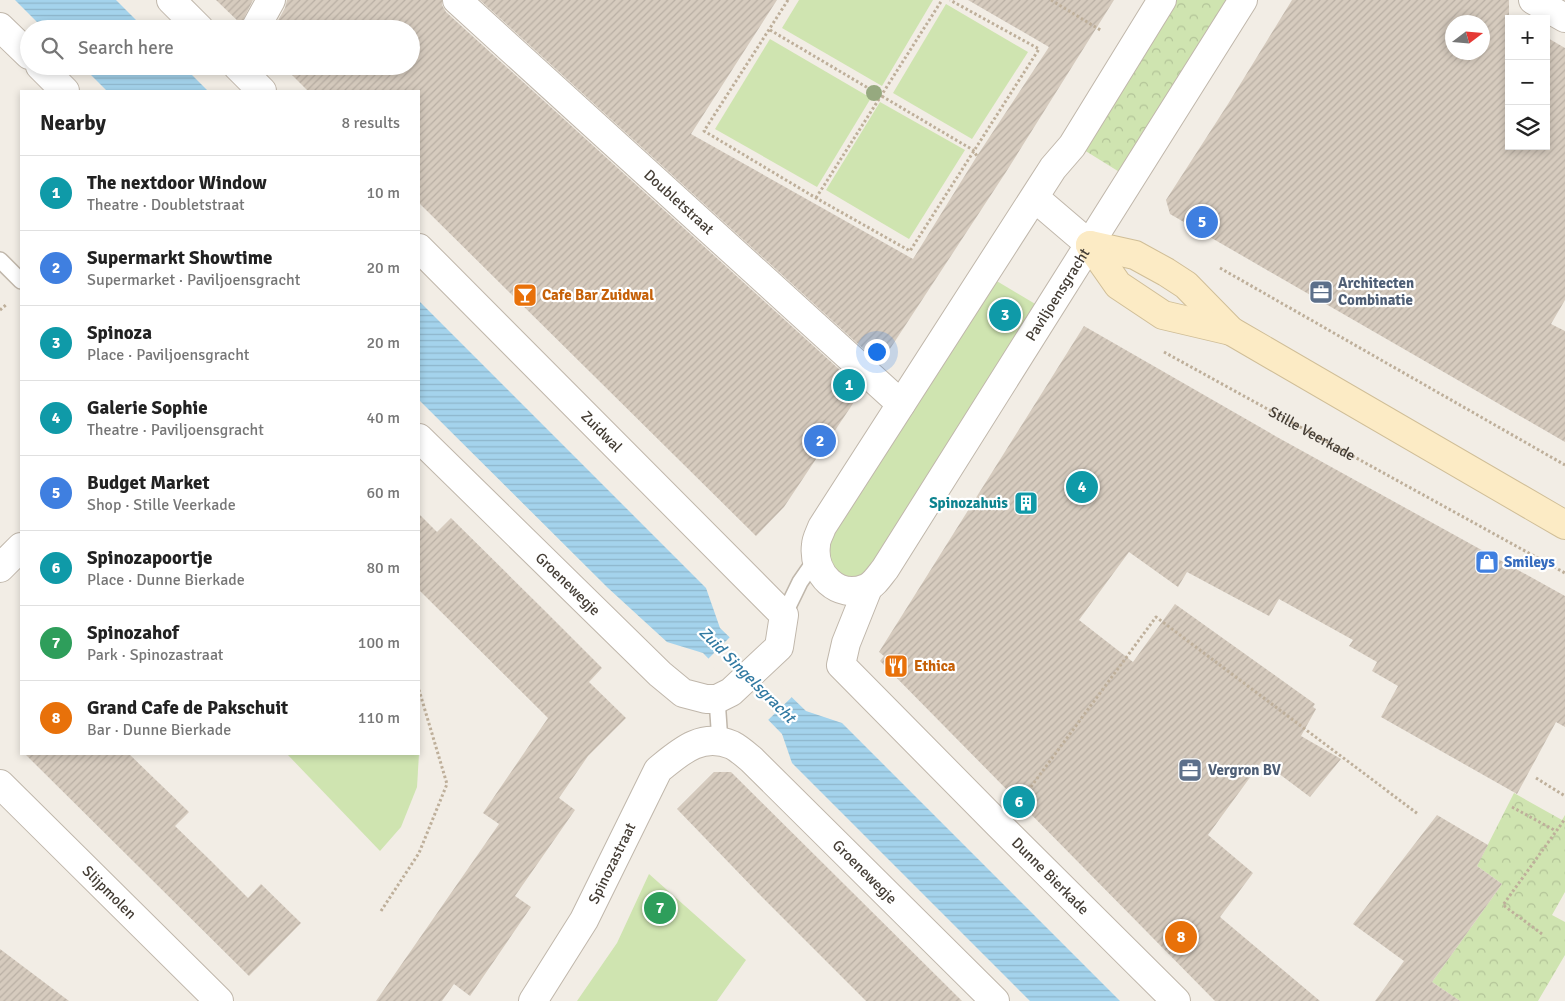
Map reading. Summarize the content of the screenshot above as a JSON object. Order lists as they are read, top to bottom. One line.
{"streets":{"street":["Doubletstraat","Paviljoensgracht","Zuidwal","Groenewegje","Spinozastraat","Dunne Bierkade","Slijpmolen"],"path":["Stille Veerkade"]},"crossings":[["Paviljoensgracht","Dunne Bierkade"],["Groenewegje","Spinozastraat"]],"water":["Zuid Singelsgracht"],"places":{"office":["Architecten Combinatie","Vergron BV"],"bar":["Cafe Bar Zuidwal"],"building":["Spinozahuis"],"shop":["Smileys"],"restaurant":["Ethica"]},"north":"right","page":{"map_buttons":["+","−"],"search":"Search here","heading":["Nearby","8 results"],"list":[{"mark":"1","name":"The nextdoor Window","note":"Theatre · Doubletstraat","value":"10 m"},{"mark":"2","name":"Supermarkt Showtime","note":"Supermarket · Paviljoensgracht","value":"20 m"},{"mark":"3","name":"Spinoza","note":"Place · Paviljoensgracht","value":"20 m"},{"mark":"4","name":"Galerie Sophie","note":"Theatre · Paviljoensgracht","value":"40 m"},{"mark":"5","name":"Budget Market","note":"Shop · Stille Veerkade","value":"60 m"},{"mark":"6","name":"Spinozapoortje","note":"Place · Dunne Bierkade","value":"80 m"},{"mark":"7","name":"Spinozahof","note":"Park · Spinozastraat","value":"100 m"},{"mark":"8","name":"Grand Cafe de Pakschuit","note":"Bar · Dunne Bierkade","value":"110 m"}],"pins":["5","3","1","2","4","6","7","8"]}}
